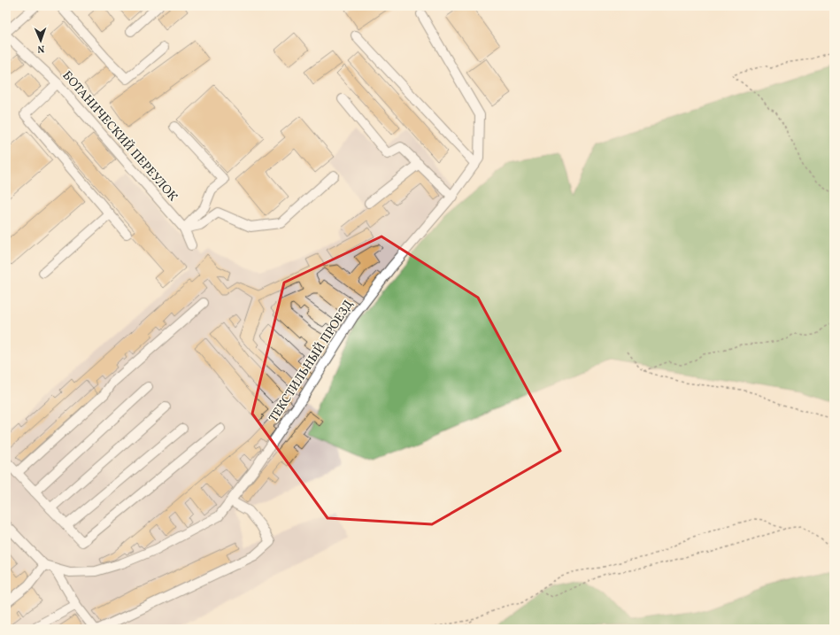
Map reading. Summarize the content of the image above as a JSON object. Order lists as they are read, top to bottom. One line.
{"streets":{"street":["БОТАНИЧЕСКИЙ ПЕРЕУЛОК","ТЕКСТИЛЬНЫЙ ПРОЕЗД"]},"north":"bottom"}
